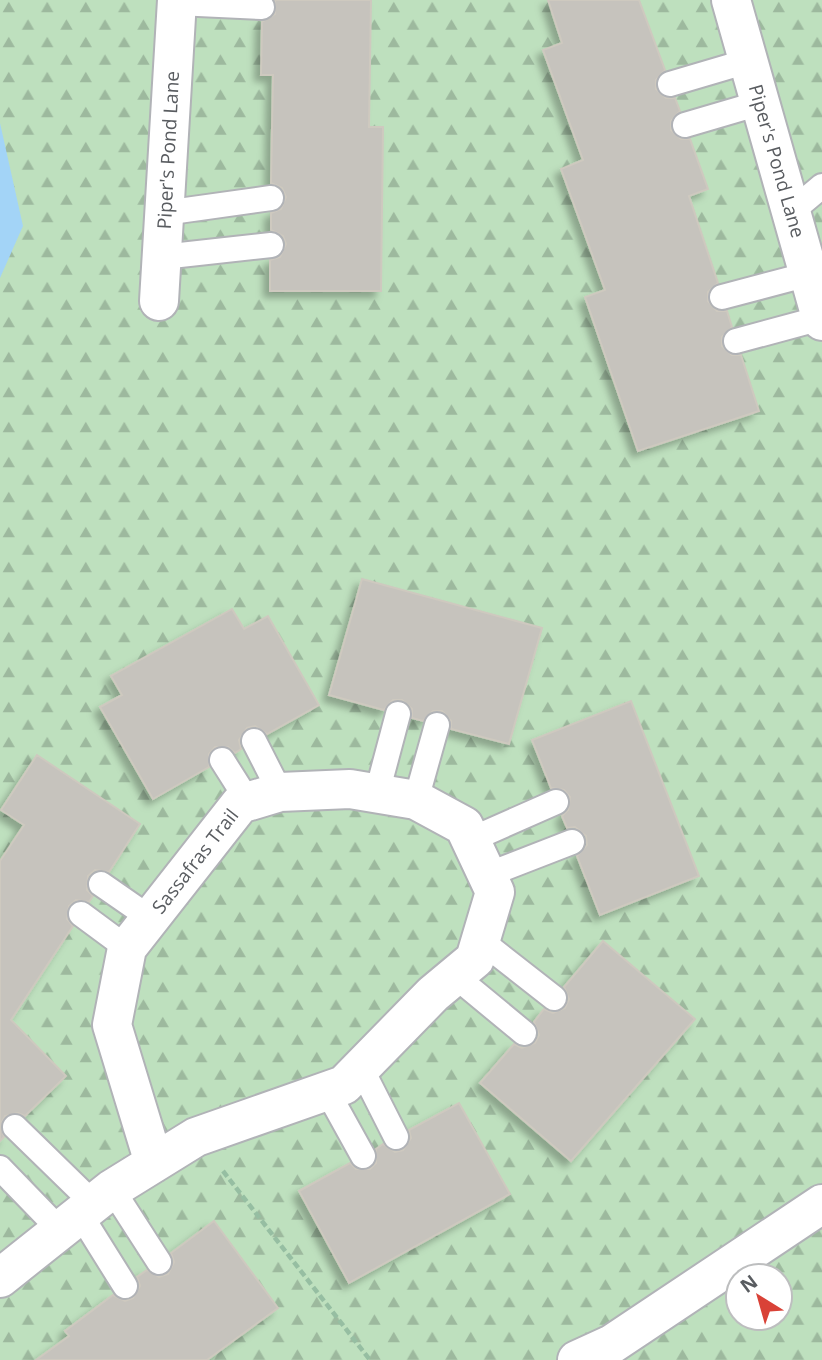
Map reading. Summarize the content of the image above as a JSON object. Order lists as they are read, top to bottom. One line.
{"streets":{"street":["Piper's Pond Lane","Sassafras Trail"]},"north":"top left"}
